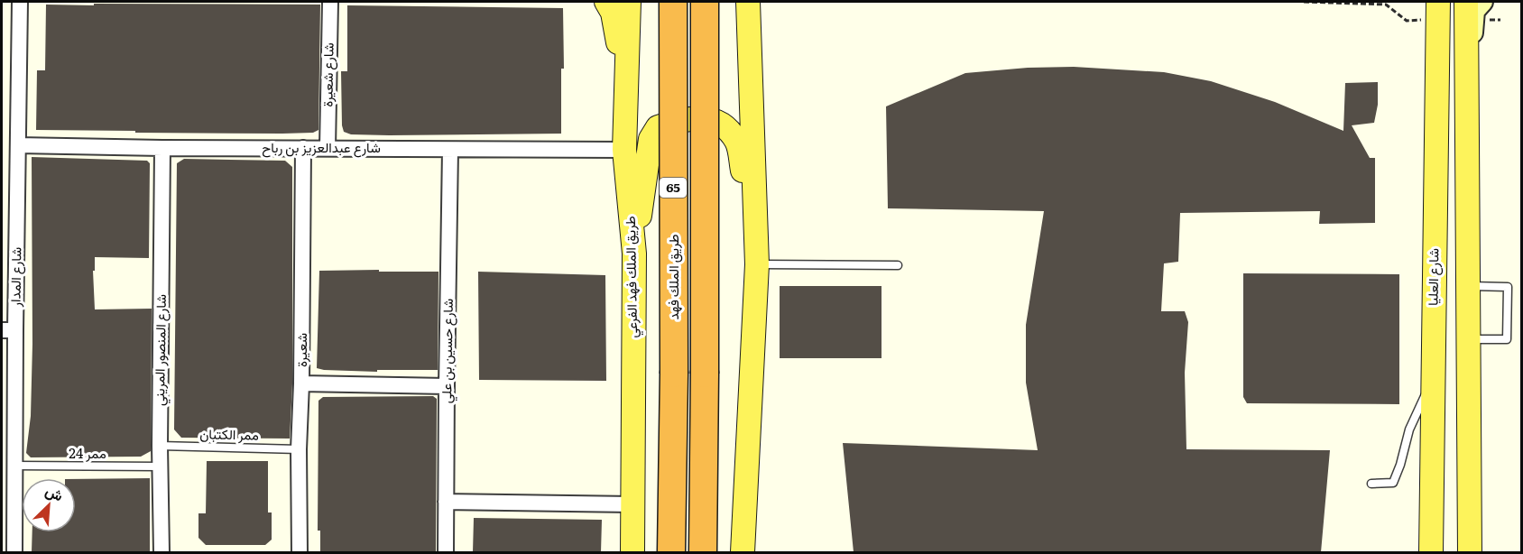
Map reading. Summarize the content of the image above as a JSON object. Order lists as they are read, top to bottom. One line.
{"streets":{"highway":["65","طريق الملك فهد"],"main road":["طريق الملك فهد الفرعي","شارع العليا"],"street":["شارع شعيرة","شارع عبدالعزيز بن رباح","شارع المدار","شارع المنصور المريني","شعيرة","شارع حسين بن علي"],"lane":["ممر الكتبان","ممر 24"]},"crossings":[["شارع شعيرة","شارع عبدالعزيز بن رباح"],["شارع عبدالعزيز بن رباح","شارع المدار"],["شارع عبدالعزيز بن رباح","طريق الملك فهد الفرعي"],["شارع عبدالعزيز بن رباح","شارع المنصور المريني"],["شارع عبدالعزيز بن رباح","شعيرة"],["شارع عبدالعزيز بن رباح","شارع حسين بن علي"],["شارع المدار","ممر 24"],["شارع المنصور المريني","ممر الكتبان"],["شارع المنصور المريني","ممر 24"],["شعيرة","ممر الكتبان"]],"north":"top right"}
